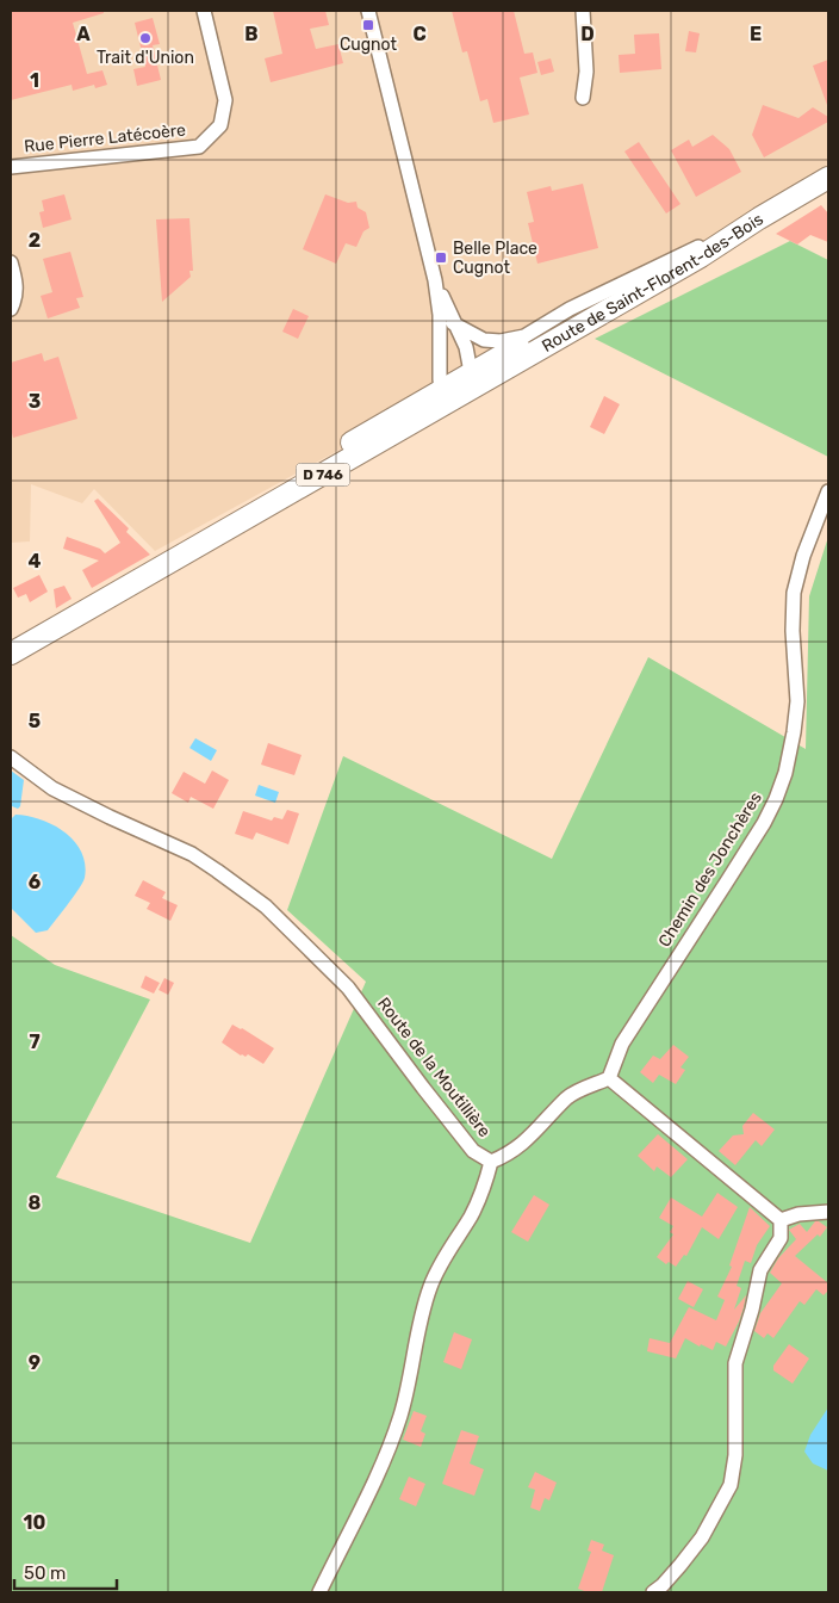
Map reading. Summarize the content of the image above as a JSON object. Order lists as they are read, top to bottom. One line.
{"streets":{"main road":["Route de Saint-Florent-des-Bois","D 746"],"street":["Rue Pierre Latécoère","Chemin des Jonchères","Route de la Moutillière"]},"crossings":[["Route de Saint-Florent-des-Bois","D 746"],["Chemin des Jonchères","Route de la Moutillière"]],"places":{"transit":["Cugnot","Belle Place Cugnot"],"other":["Trait d'Union"]},"scale_bar":"50 m","grid":{"columns":["A","B","C","D","E"],"rows":["1","2","3","4","5","6","7","8","9","10"]}}
